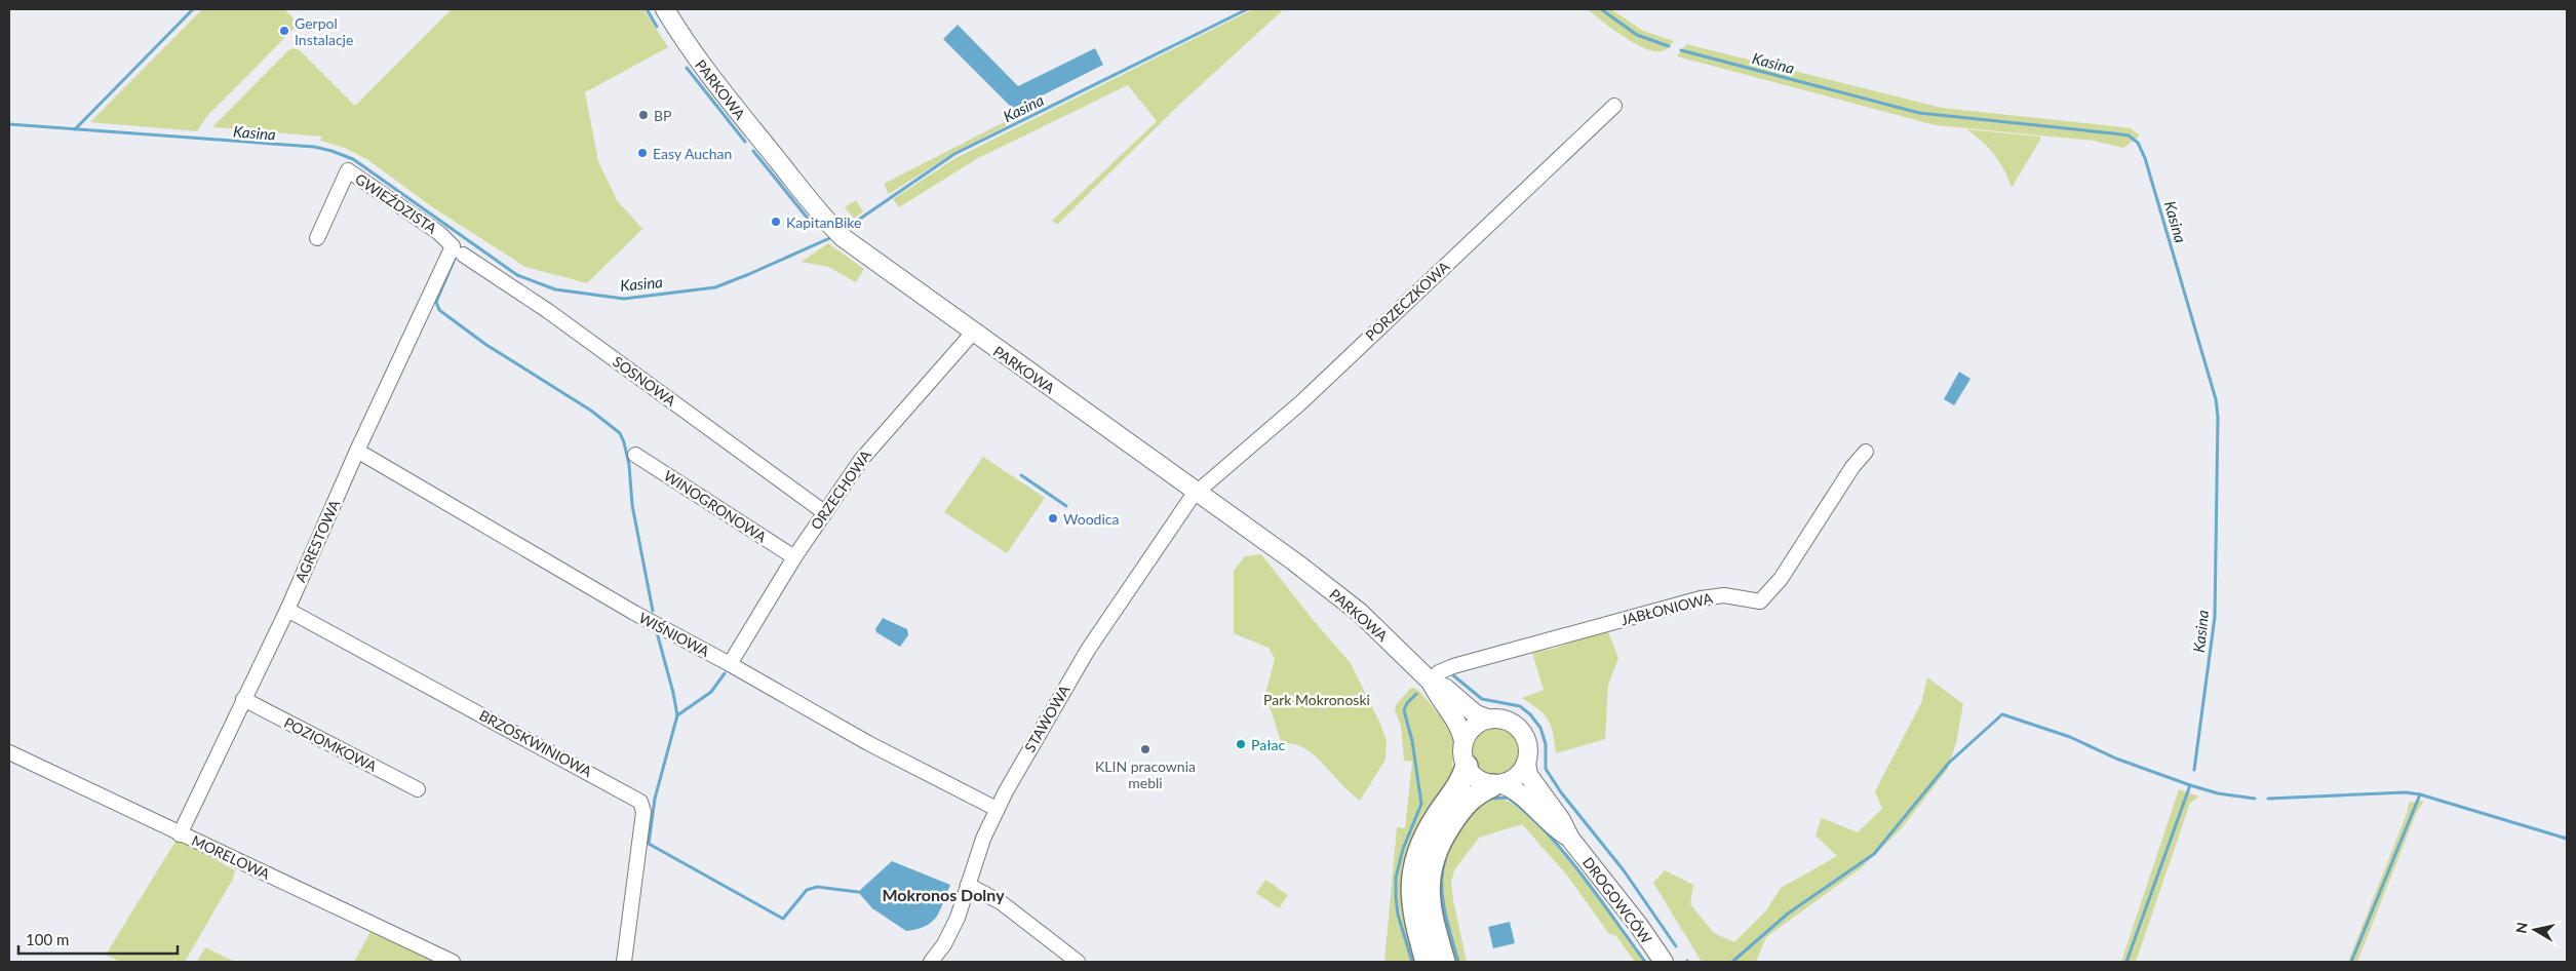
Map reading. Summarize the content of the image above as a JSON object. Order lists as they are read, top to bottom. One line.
{"streets":{"main road":["PARKOWA","DROGOWCÓW"],"street":["GWIEŹDZISTA","PORZECZKOWA","SOSNOWA","ORZECHOWA","WINOGRONOWA","AGRESTOWA","JABŁONIOWA","WIŚNIOWA","STAWOWA","BRZOSKWINIOWA","POZIOMKOWA","MORELOWA"]},"crossings":[["PARKOWA","PORZECZKOWA"],["PARKOWA","ORZECHOWA"],["PARKOWA","JABŁONIOWA"],["PARKOWA","STAWOWA"],["PARKOWA","DROGOWCÓW"],["GWIEŹDZISTA","SOSNOWA"],["GWIEŹDZISTA","AGRESTOWA"],["PORZECZKOWA","STAWOWA"],["SOSNOWA","ORZECHOWA"],["SOSNOWA","AGRESTOWA"],["ORZECHOWA","WINOGRONOWA"],["ORZECHOWA","WIŚNIOWA"],["AGRESTOWA","WIŚNIOWA"],["AGRESTOWA","BRZOSKWINIOWA"],["AGRESTOWA","POZIOMKOWA"],["AGRESTOWA","MORELOWA"],["WIŚNIOWA","STAWOWA"]],"districts":["Mokronos Dolny"],"water":["Kasina"],"parks":["Park Mokronoski"],"places":["Gerpol Instalacje","BP","Easy Auchan","KapitanBike","Woodica","Pałac","KLIN pracownia mebli"],"scale_bar":"100 m","north":"left"}
